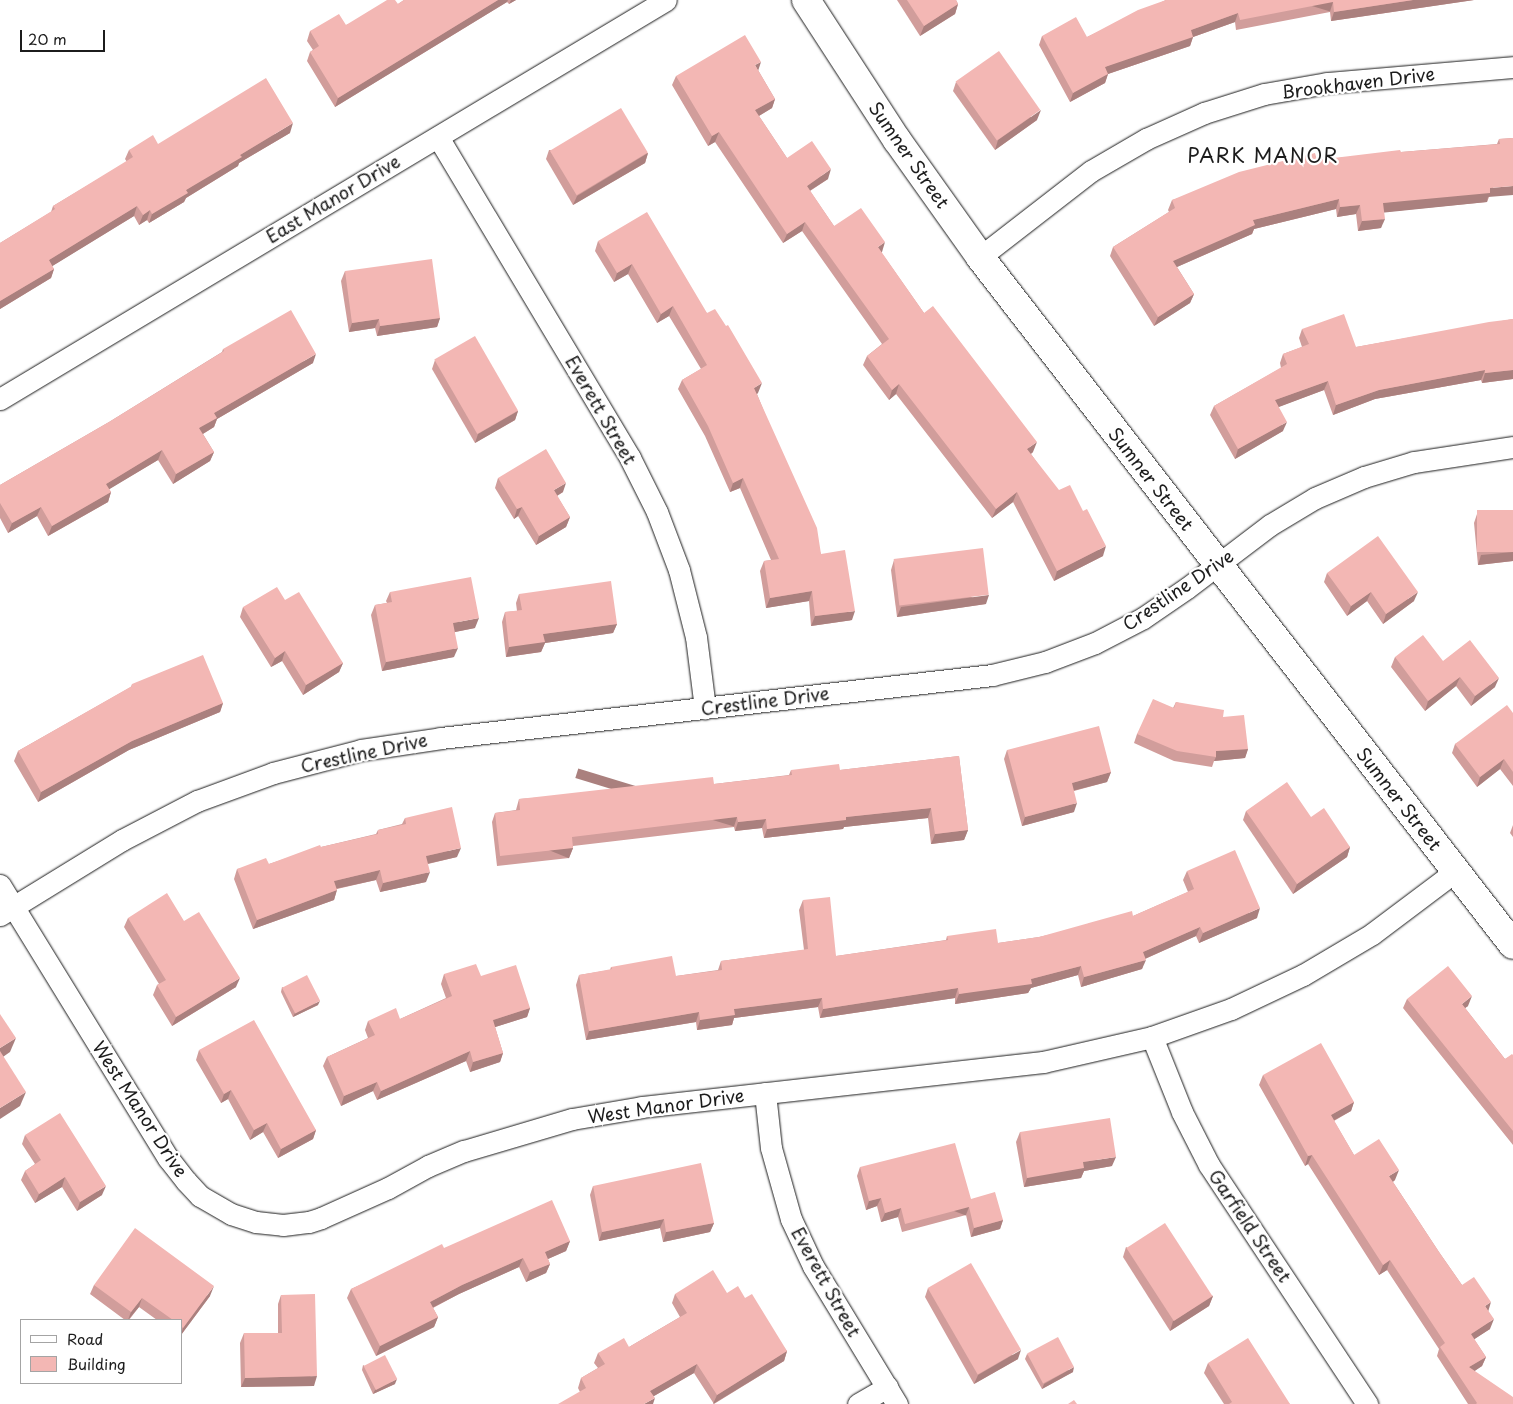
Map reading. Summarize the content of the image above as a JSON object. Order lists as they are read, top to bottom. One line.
{"streets":{"street":["Brookhaven Drive","Sumner Street","East Manor Drive","Everett Street","Crestline Drive","West Manor Drive","Garfield Street"]},"crossings":[["Brookhaven Drive","Sumner Street"],["Sumner Street","Crestline Drive"],["Sumner Street","West Manor Drive"],["East Manor Drive","Everett Street"],["Everett Street","Crestline Drive"],["Everett Street","West Manor Drive"],["Crestline Drive","West Manor Drive"],["West Manor Drive","Garfield Street"]],"districts":["PARK MANOR"],"legend":["Road","Building"],"scale_bar":"20 m"}
